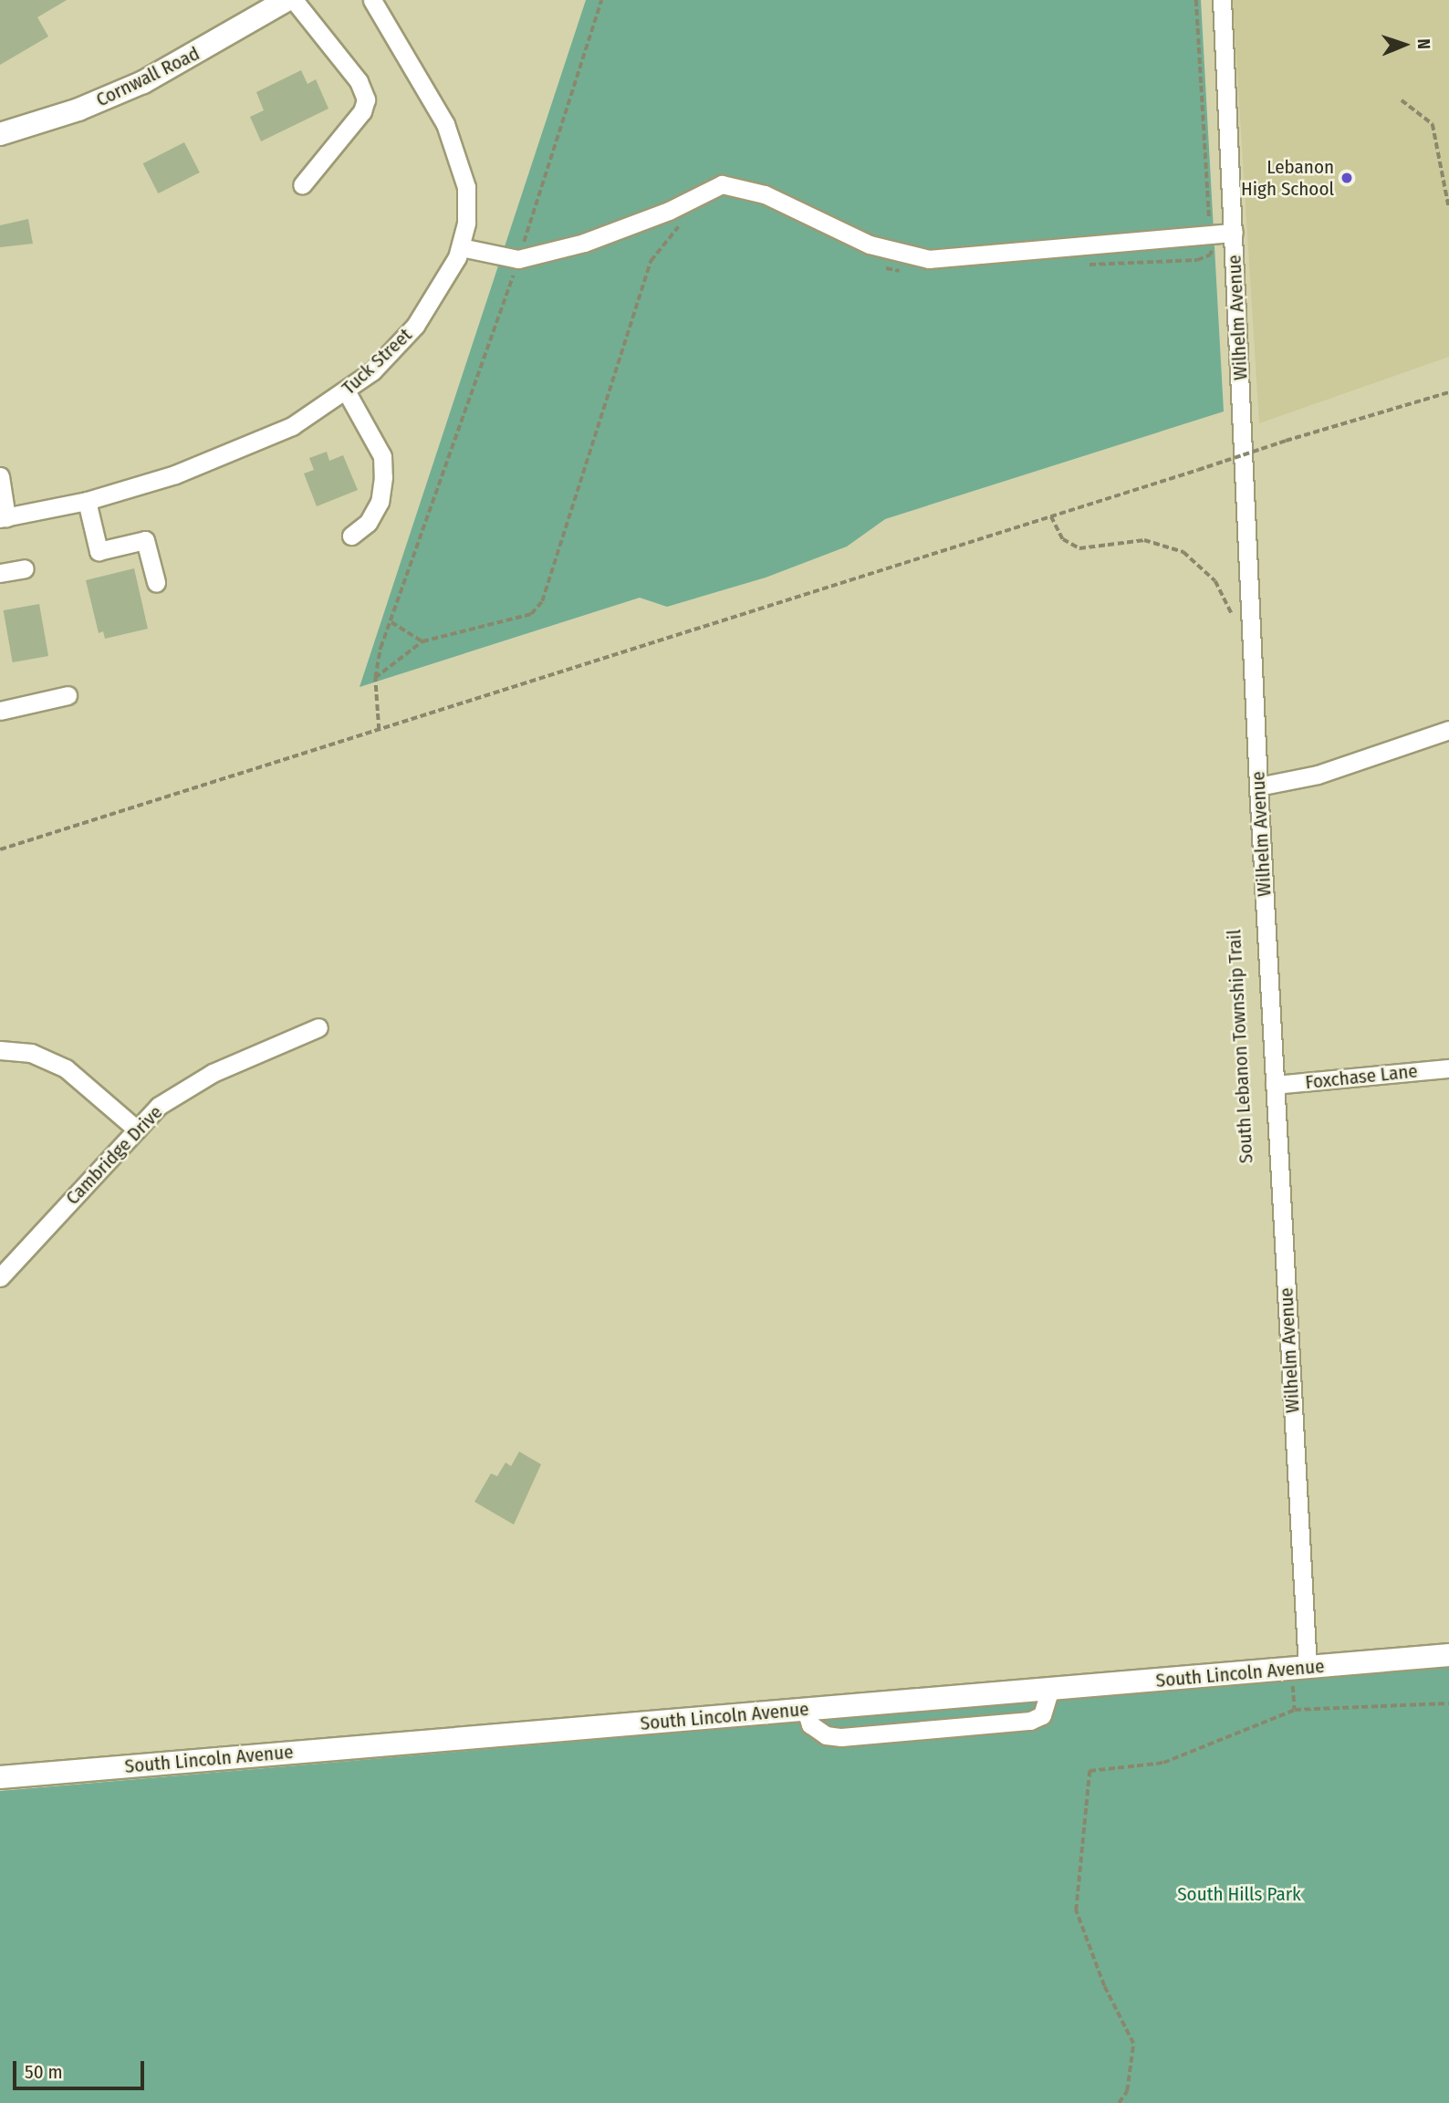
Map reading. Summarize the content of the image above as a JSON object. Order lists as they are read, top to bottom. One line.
{"streets":{"main road":["Cornwall Road","South Lincoln Avenue"],"street":["Wilhelm Avenue","Tuck Street","Foxchase Lane","Cambridge Drive"]},"crossings":[["Wilhelm Avenue","Foxchase Lane"],["Wilhelm Avenue","South Lincoln Avenue"]],"parks":["South Hills Park"],"places":["Lebanon High School"],"scale_bar":"50 m","north":"right"}
